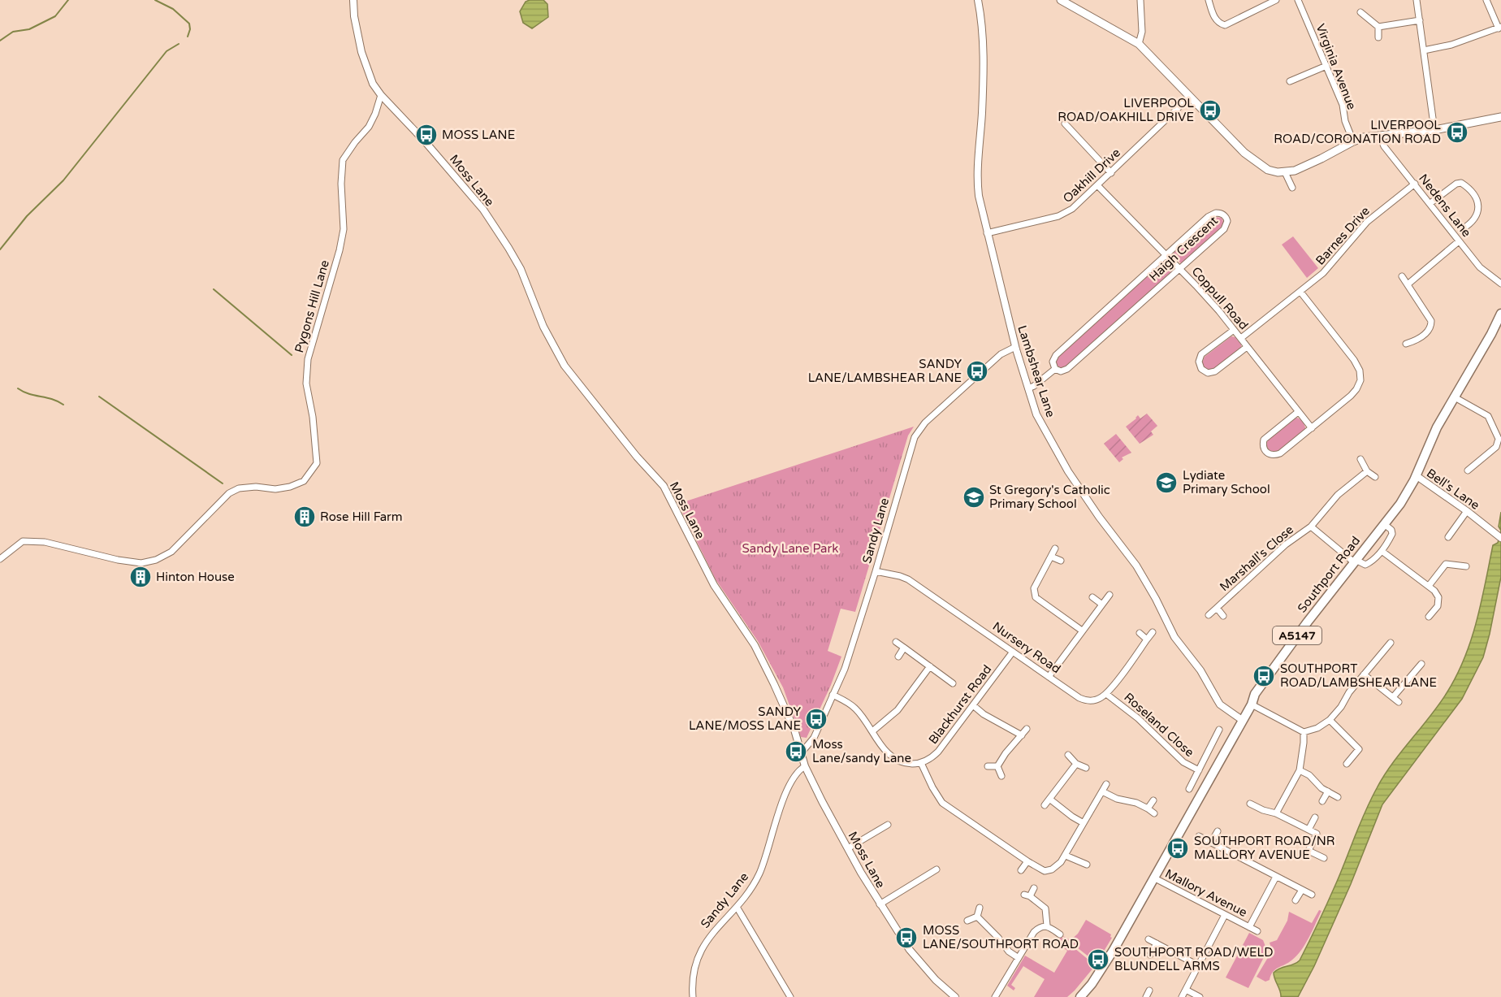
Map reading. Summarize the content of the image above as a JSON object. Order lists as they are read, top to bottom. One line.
{"streets":{"main road":["Southport Road","A5147"],"street":["Virginia Avenue","Oakhill Drive","Moss Lane","Nedens Lane","Barnes Drive","Haigh Crescent","Coppull Road","Pygons Hill Lane","Lambshear Lane","Bell's Lane","Sandy Lane","Marshall's Close","Nursery Road","Blackhurst Road","Roseland Close","Mallory Avenue"]},"crossings":[["Oakhill Drive","Coppull Road"],["Oakhill Drive","Lambshear Lane"],["Moss Lane","Pygons Hill Lane"],["Moss Lane","Sandy Lane"],["Nedens Lane","Barnes Drive"],["Barnes Drive","Coppull Road"],["Haigh Crescent","Coppull Road"],["Haigh Crescent","Lambshear Lane"],["Lambshear Lane","Sandy Lane"],["Lambshear Lane","Southport Road"],["Bell's Lane","Southport Road"],["Sandy Lane","Nursery Road"],["Marshall's Close","Southport Road"],["Southport Road","Mallory Avenue"],["Nursery Road","Blackhurst Road"],["Nursery Road","Roseland Close"]],"parks":["Sandy Lane Park"],"places":{"bus stop":["LIVERPOOL ROAD/OAKHILL DRIVE","LIVERPOOL ROAD/CORONATION ROAD","MOSS LANE","SANDY LANE/LAMBSHEAR LANE","SOUTHPORT ROAD/LAMBSHEAR LANE","SANDY LANE/MOSS LANE","Moss Lane/sandy Lane","SOUTHPORT ROAD/NR MALLORY AVENUE","MOSS LANE/SOUTHPORT ROAD","SOUTHPORT ROAD/WELD BLUNDELL ARMS"],"school or university":["Lydiate Primary School","St Gregory's Catholic Primary School"],"building":["Rose Hill Farm","Hinton House"]}}
